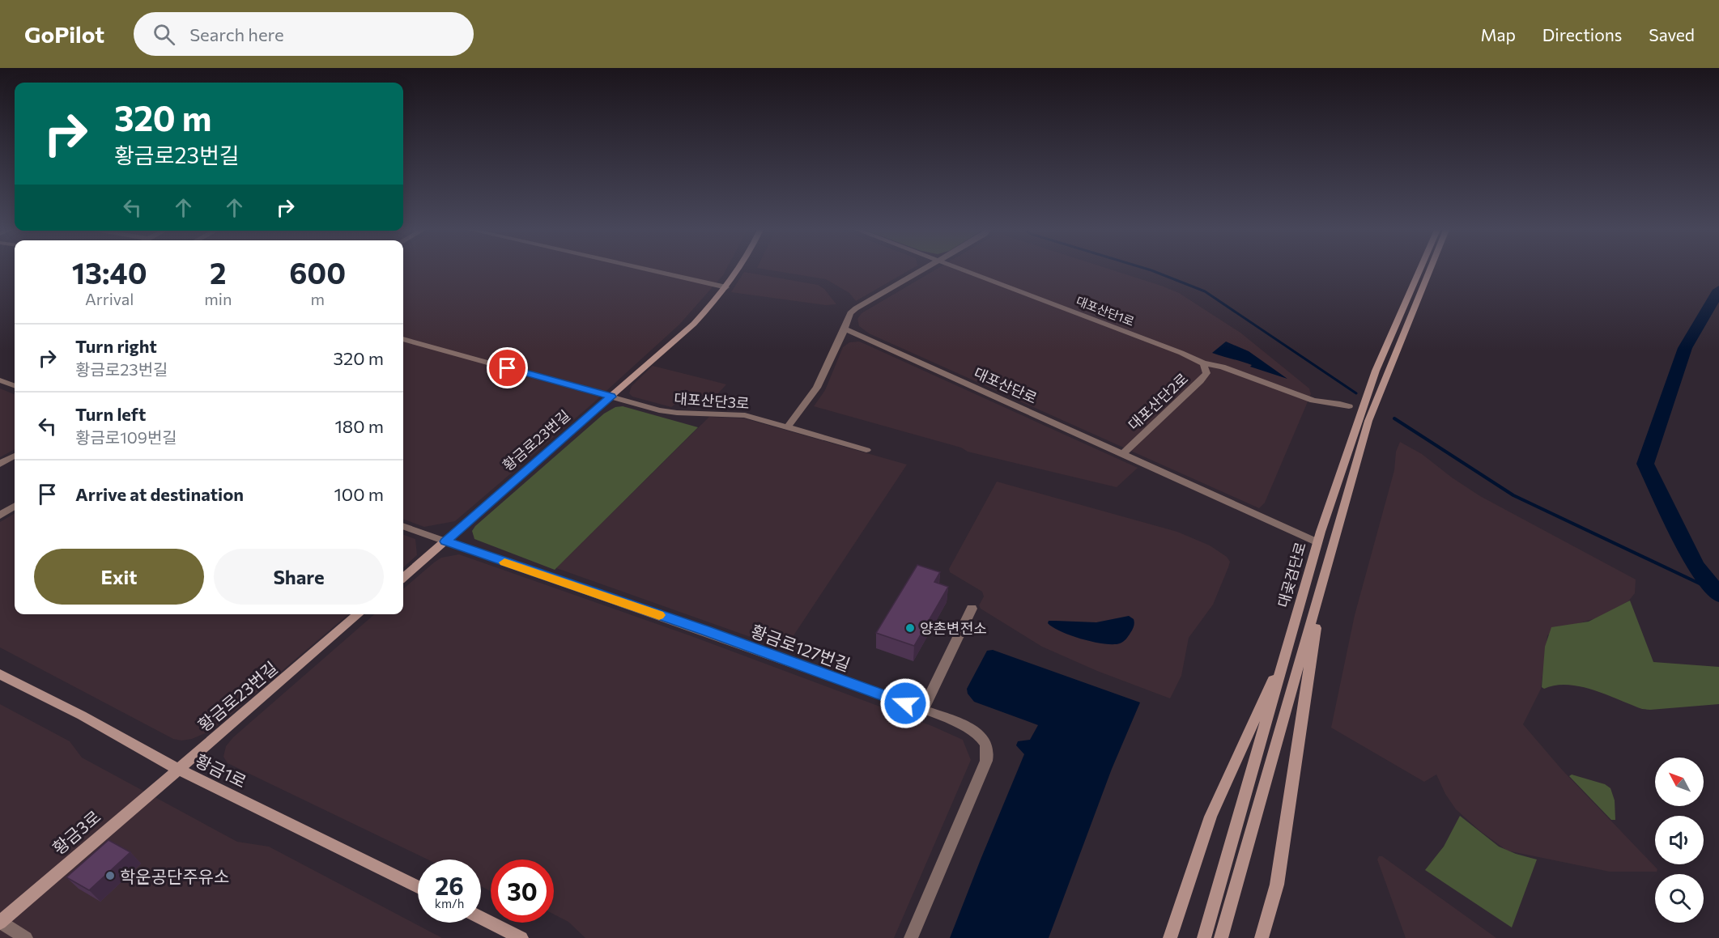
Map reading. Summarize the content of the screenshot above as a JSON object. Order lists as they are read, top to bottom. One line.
{"streets":{"main road":["황금로23번길","대곶검단로","황금1로","황금3로"],"street":["대포산단1로","대포산단로","대포산단3로","대포산단2로","황금로127번길"]},"crossings":[["대포산단1로","대포산단2로"],["대포산단로","대포산단2로"],["대포산단로","대곶검단로"],["대포산단3로","황금로23번길"],["황금로23번길","황금로127번길"],["황금로23번길","황금1로"],["황금로23번길","황금3로"],["황금1로","황금3로"]],"places":["양촌변전소","학운공단주유소"],"north":"top left","page":{"header":"GoPilot","search":"Search here","nav":["Map","Directions","Saved"],"turn":["320 m","황금로23번길"],"eta":["13:40","Arrival","2","min","600","m"],"list":[{"name":"Turn right","note":"황금로23번길","value":"320 m"},{"name":"Turn left","note":"황금로109번길","value":"180 m"},{"name":"Arrive at destination","value":"100 m"}],"buttons":["Exit","Share"],"speed":"26 km/h","limit":"30"}}
